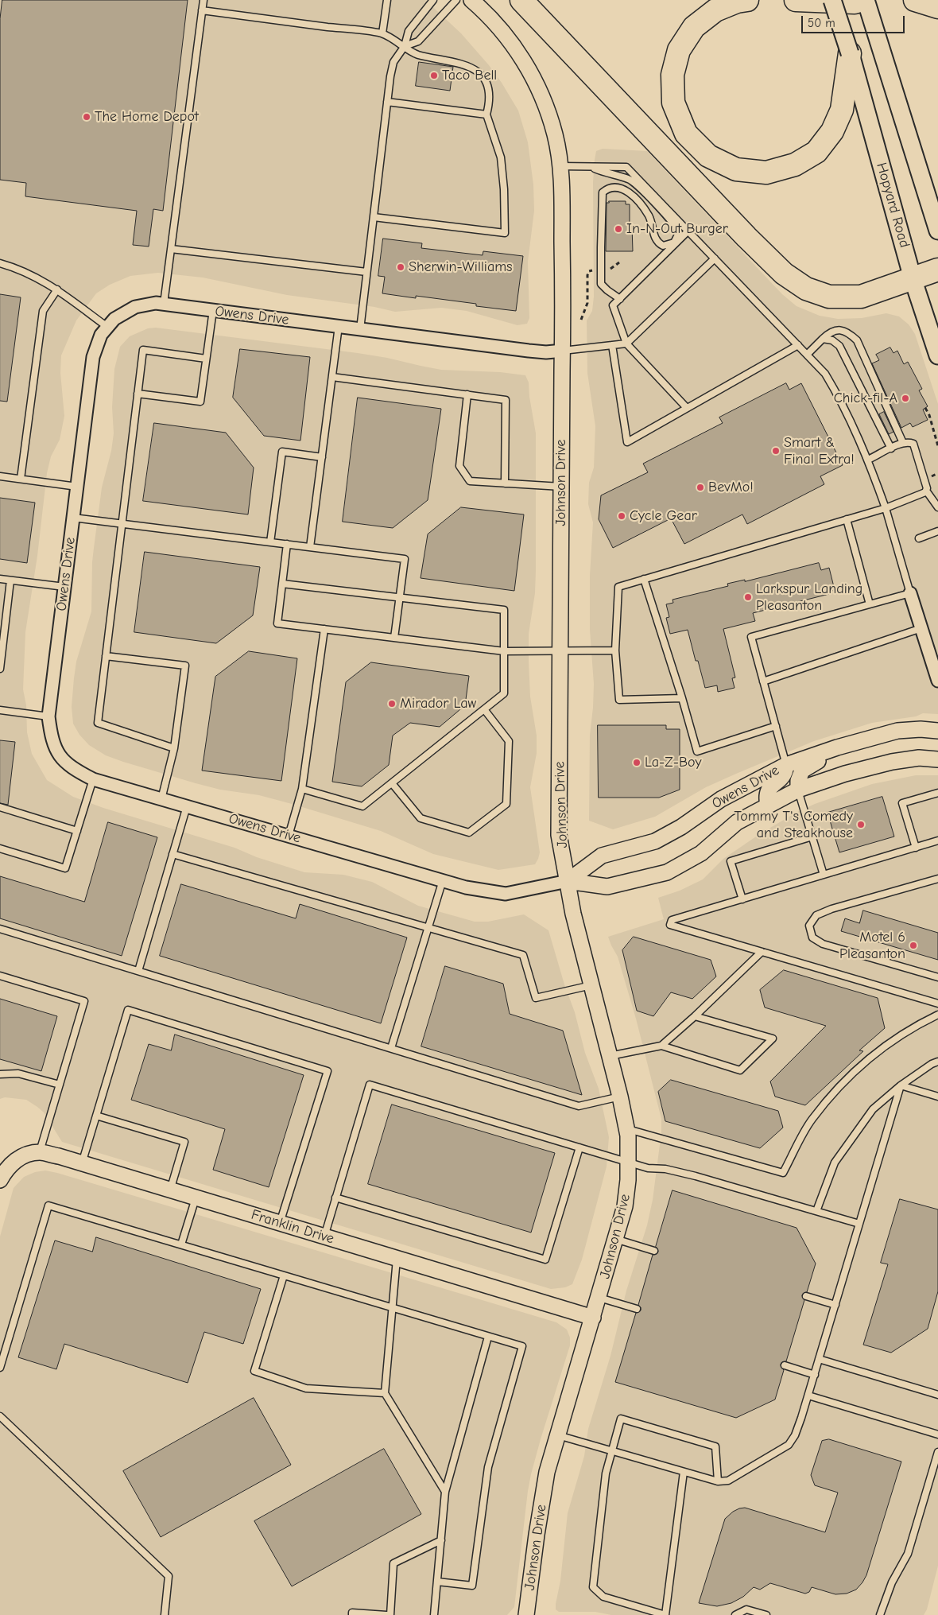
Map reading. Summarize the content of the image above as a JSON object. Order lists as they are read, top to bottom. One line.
{"streets":{"main road":["Hopyard Road"],"street":["Owens Drive","Johnson Drive","Franklin Drive"]},"crossings":[["Owens Drive","Johnson Drive"],["Johnson Drive","Franklin Drive"]],"places":["Taco Bell","The Home Depot","In-N-Out Burger","Sherwin-Williams","Chick-fil-A","Smart & Final Extra!","BevMo!","Cycle Gear","Larkspur Landing Pleasanton","Mirador Law","La-Z-Boy","Tommy T's Comedy and Steakhouse","Motel 6 Pleasanton"],"scale_bar":"50 m"}
